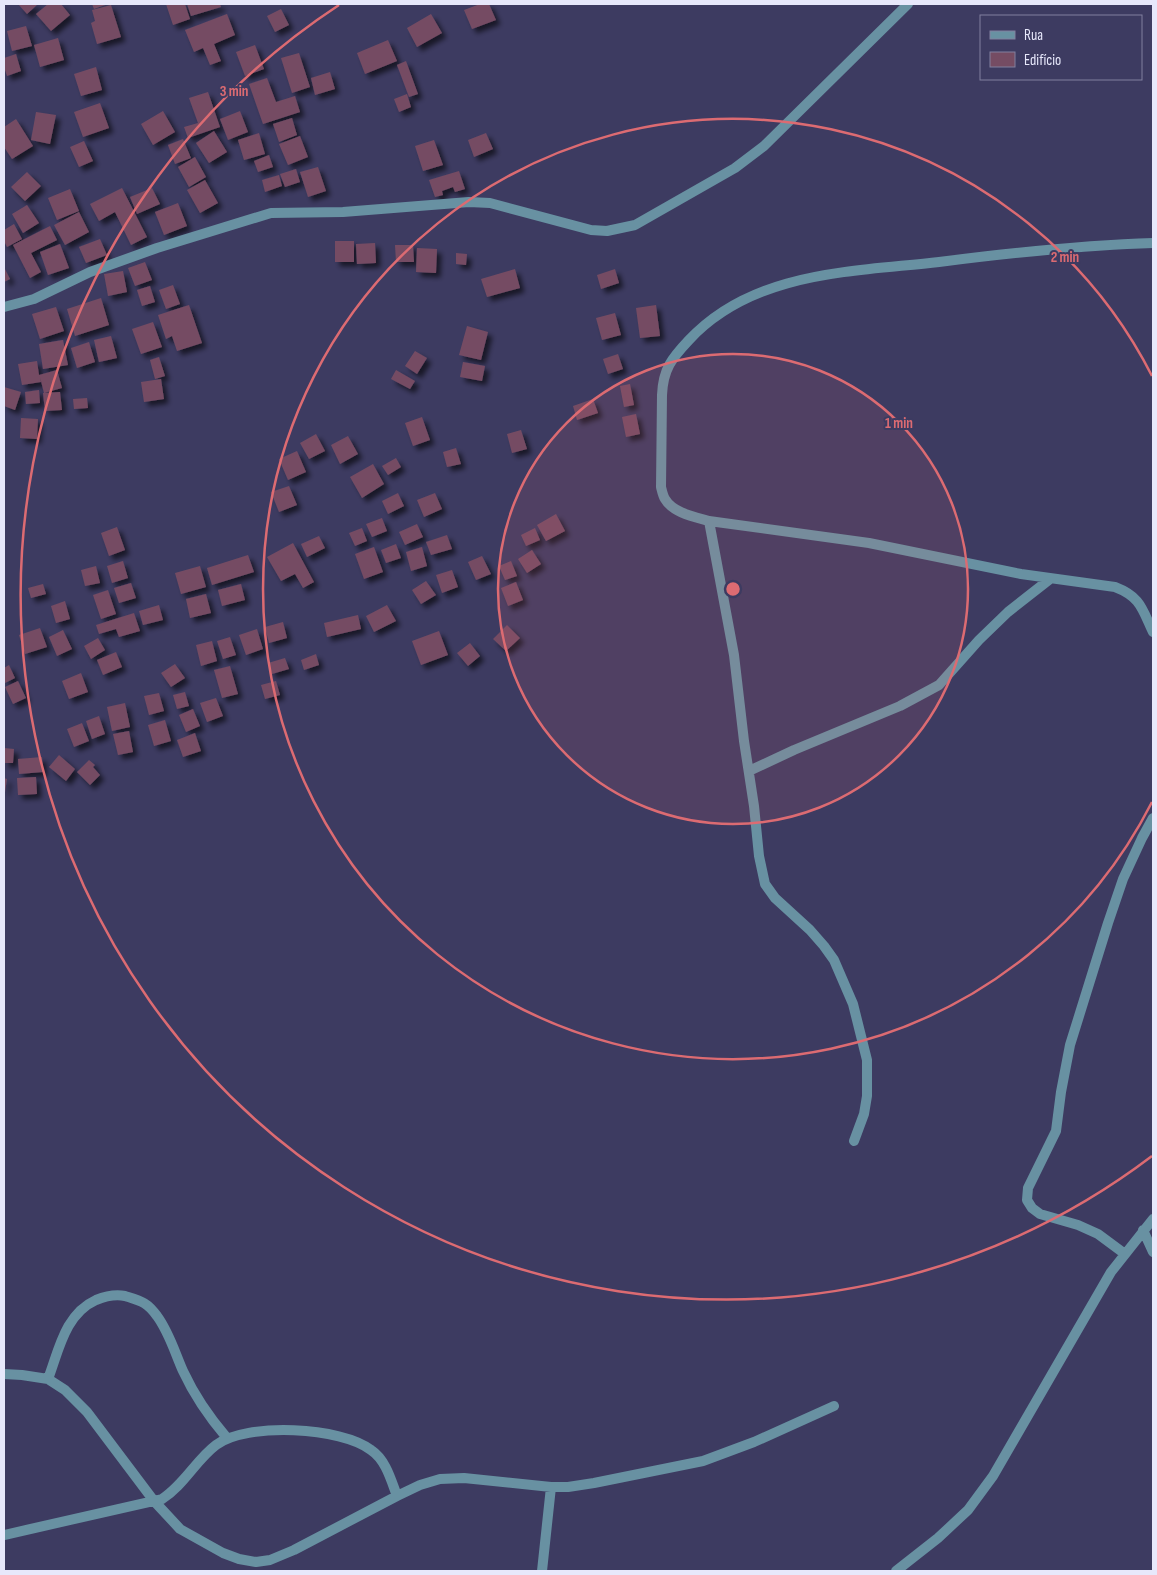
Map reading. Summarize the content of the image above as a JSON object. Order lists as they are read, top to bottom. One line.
{"legend":["Rua","Edifício"],"rings":["3 min","2 min","1 min"]}
